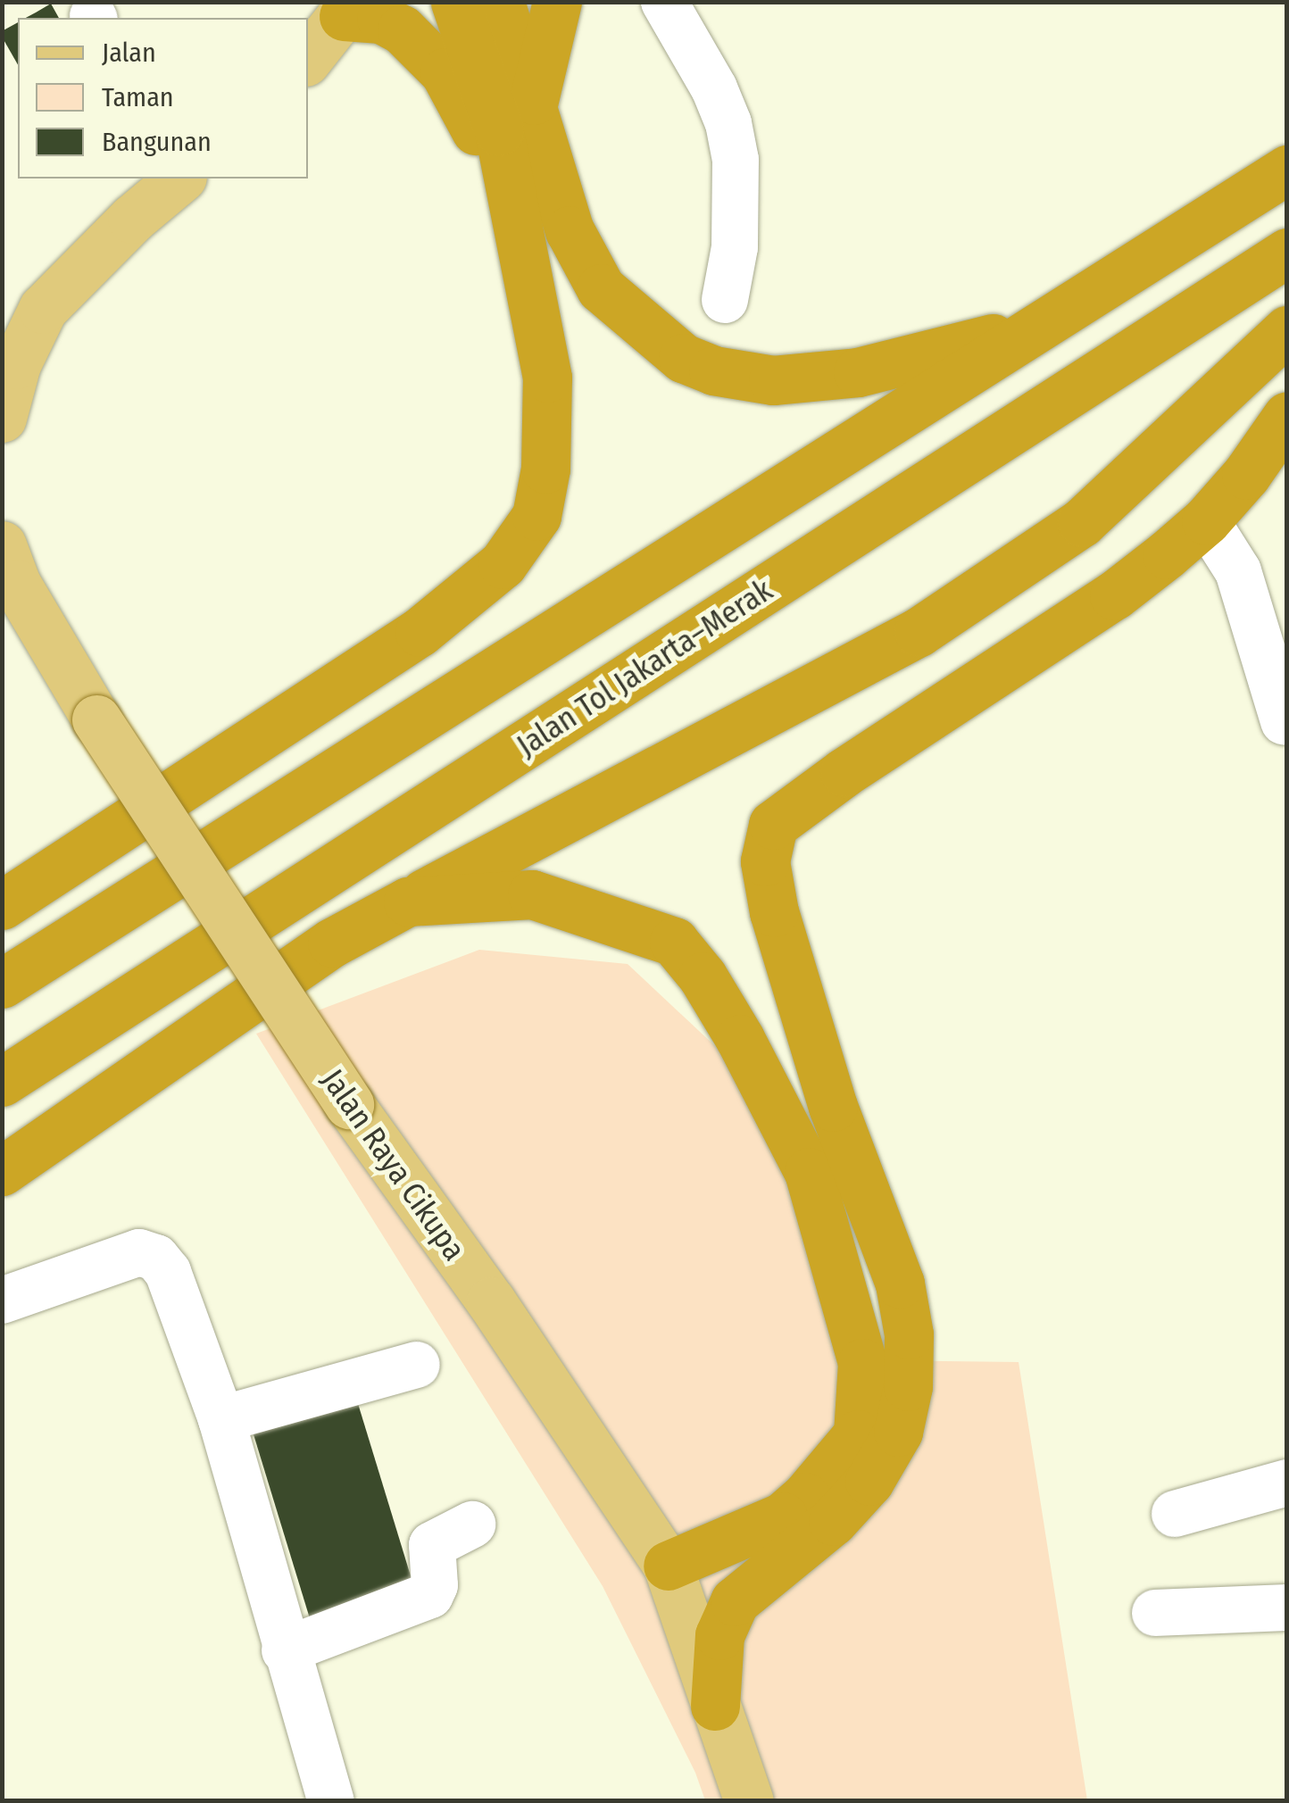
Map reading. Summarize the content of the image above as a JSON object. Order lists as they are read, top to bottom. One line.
{"streets":{"highway":["Jalan Tol Jakarta–Merak"],"main road":["Jalan Raya Cikupa"]},"legend":["Jalan","Taman","Bangunan"]}
